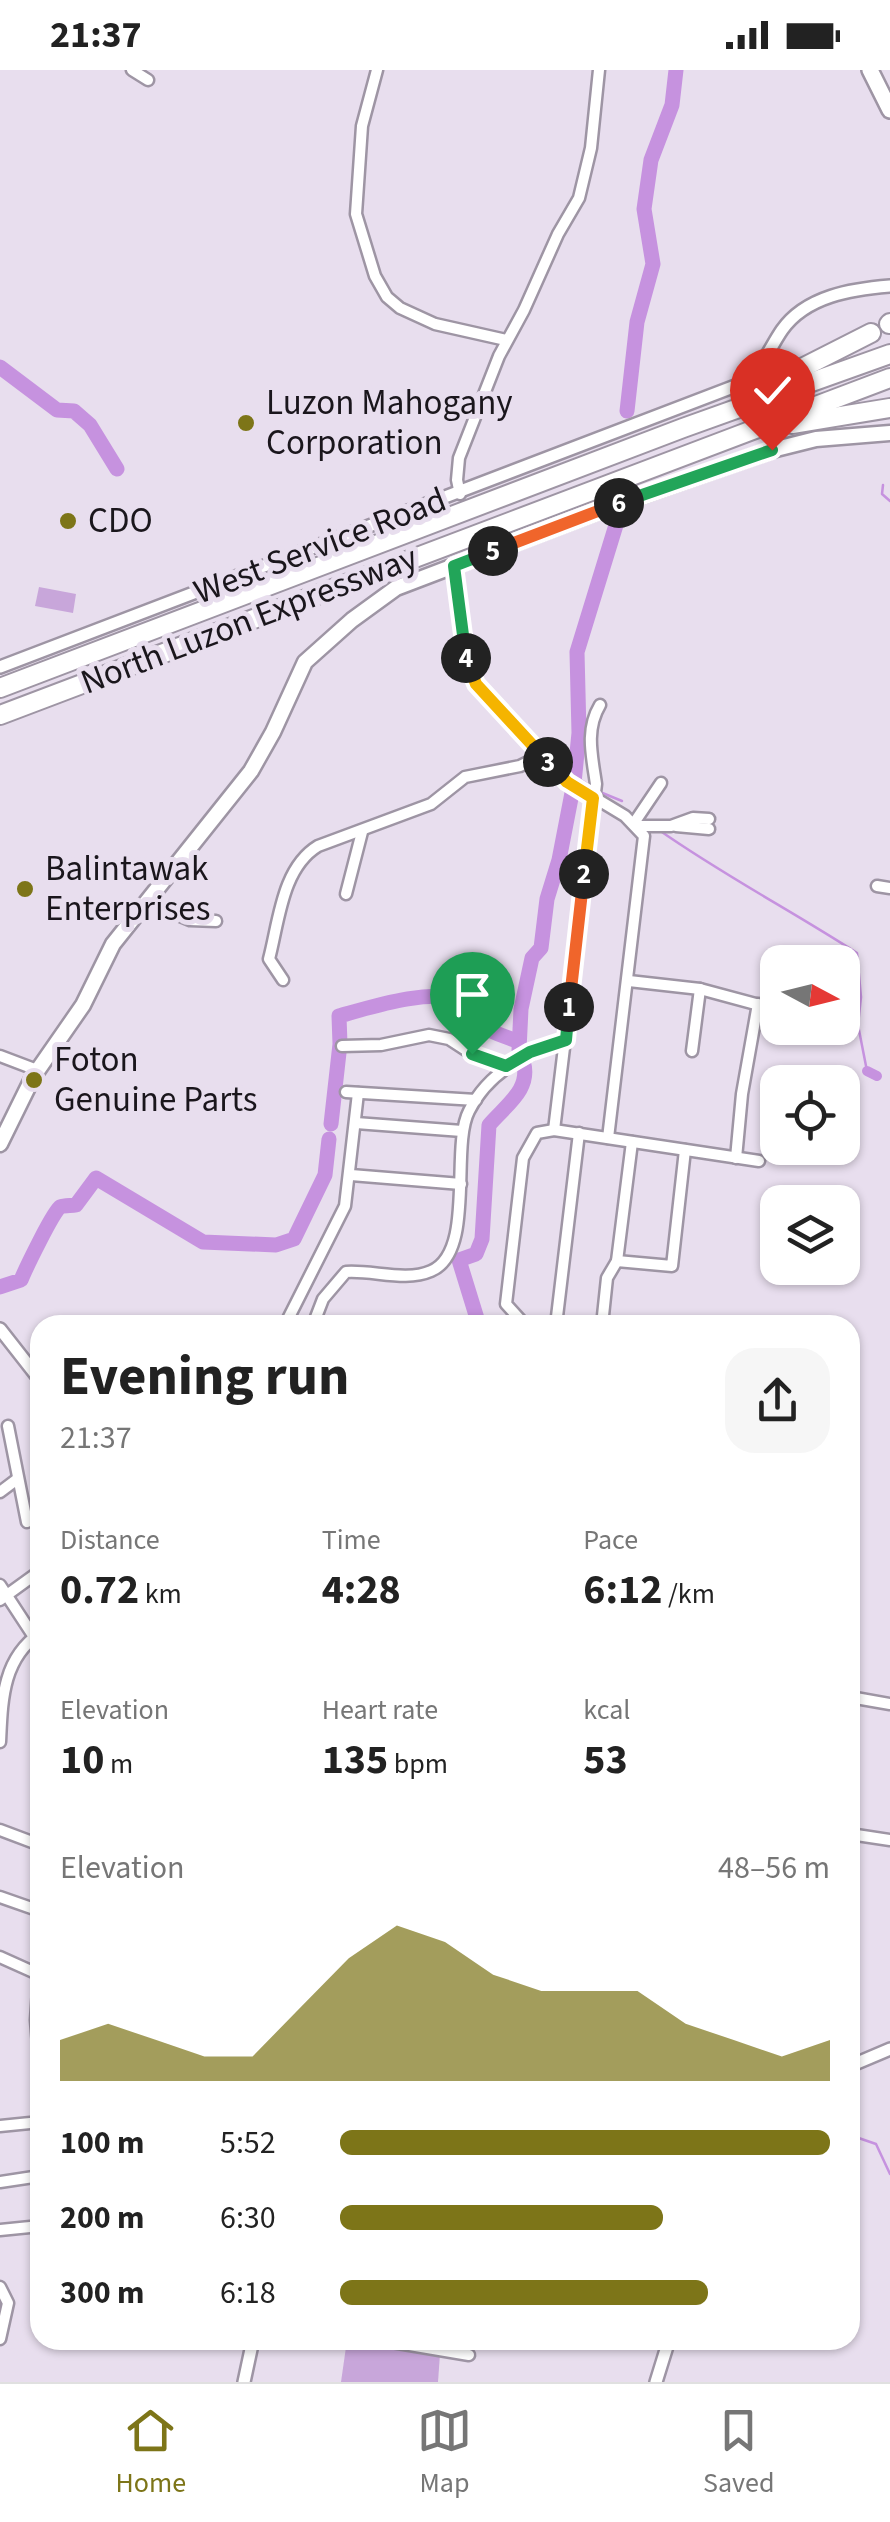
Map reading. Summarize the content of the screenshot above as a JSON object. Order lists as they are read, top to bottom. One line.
{"streets":{"highway":["North Luzon Expressway"],"street":["West Service Road"]},"places":["Luzon Mahogany Corporation","CDO","Balintawak Enterprises","Foton Genuine Parts"],"north":"right","page":{"status":"21:37","pins":["6","5","4","3","2","1"],"heading":["Evening run","21:37"],"stats":[["Distance","0.72 km"],["Time","4:28"],["Pace","6:12 /km"],["Elevation","10 m"],["Heart rate","135 bpm"],["kcal","53"]],"chart":["Elevation","48–56 m"],"list":[{"name":"100 m","note":"5:52"},{"name":"200 m","note":"6:30"},{"name":"300 m","note":"6:18"}],"tabs":["Home","Map","Saved"]}}
